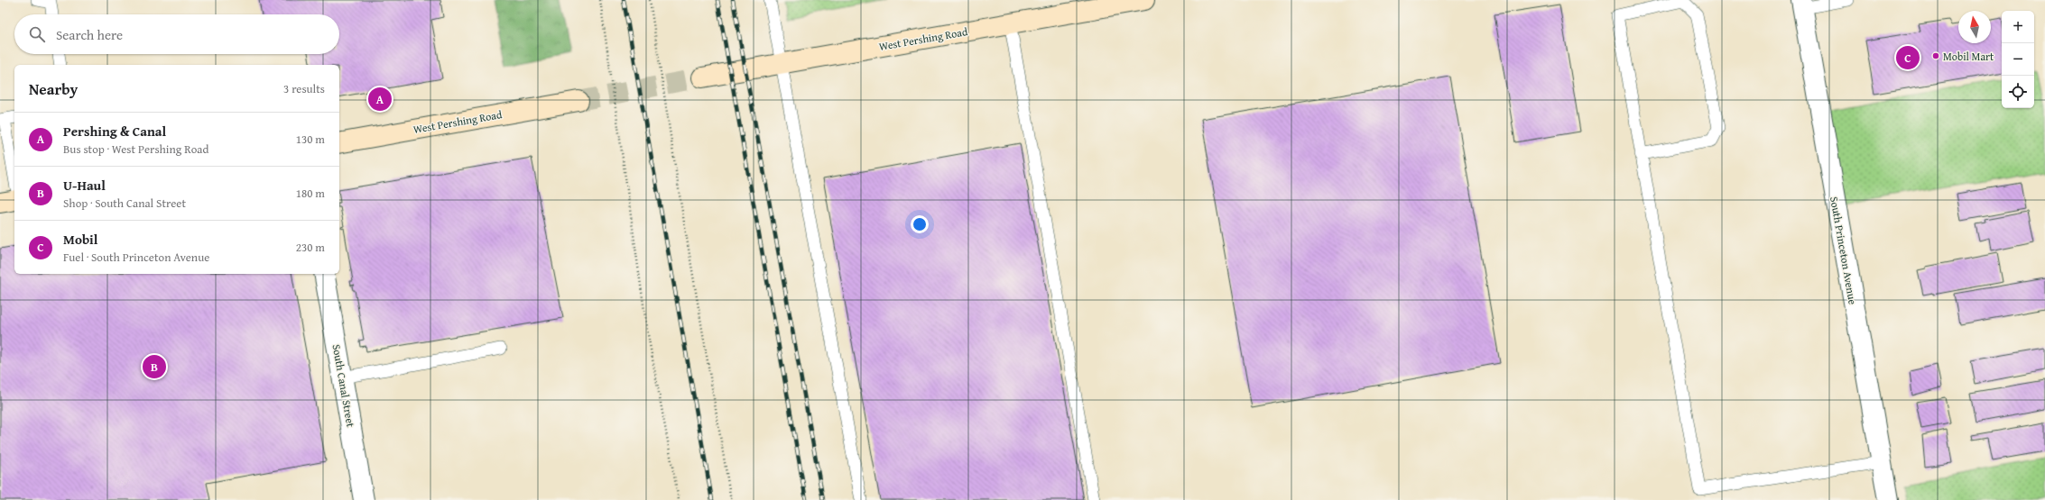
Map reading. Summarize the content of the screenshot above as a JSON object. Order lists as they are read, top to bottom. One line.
{"streets":{"main road":["West Pershing Road"],"street":["South Princeton Avenue","South Canal Street"]},"places":["Mobil Mart"],"north":"top","page":{"map_buttons":["+","−"],"search":"Search here","pins":["C","A","B"],"heading":["Nearby","3 results"],"list":[{"mark":"A","name":"Pershing & Canal","note":"Bus stop · West Pershing Road","value":"130 m"},{"mark":"B","name":"U-Haul","note":"Shop · South Canal Street","value":"180 m"},{"mark":"C","name":"Mobil","note":"Fuel · South Princeton Avenue","value":"230 m"}]}}
